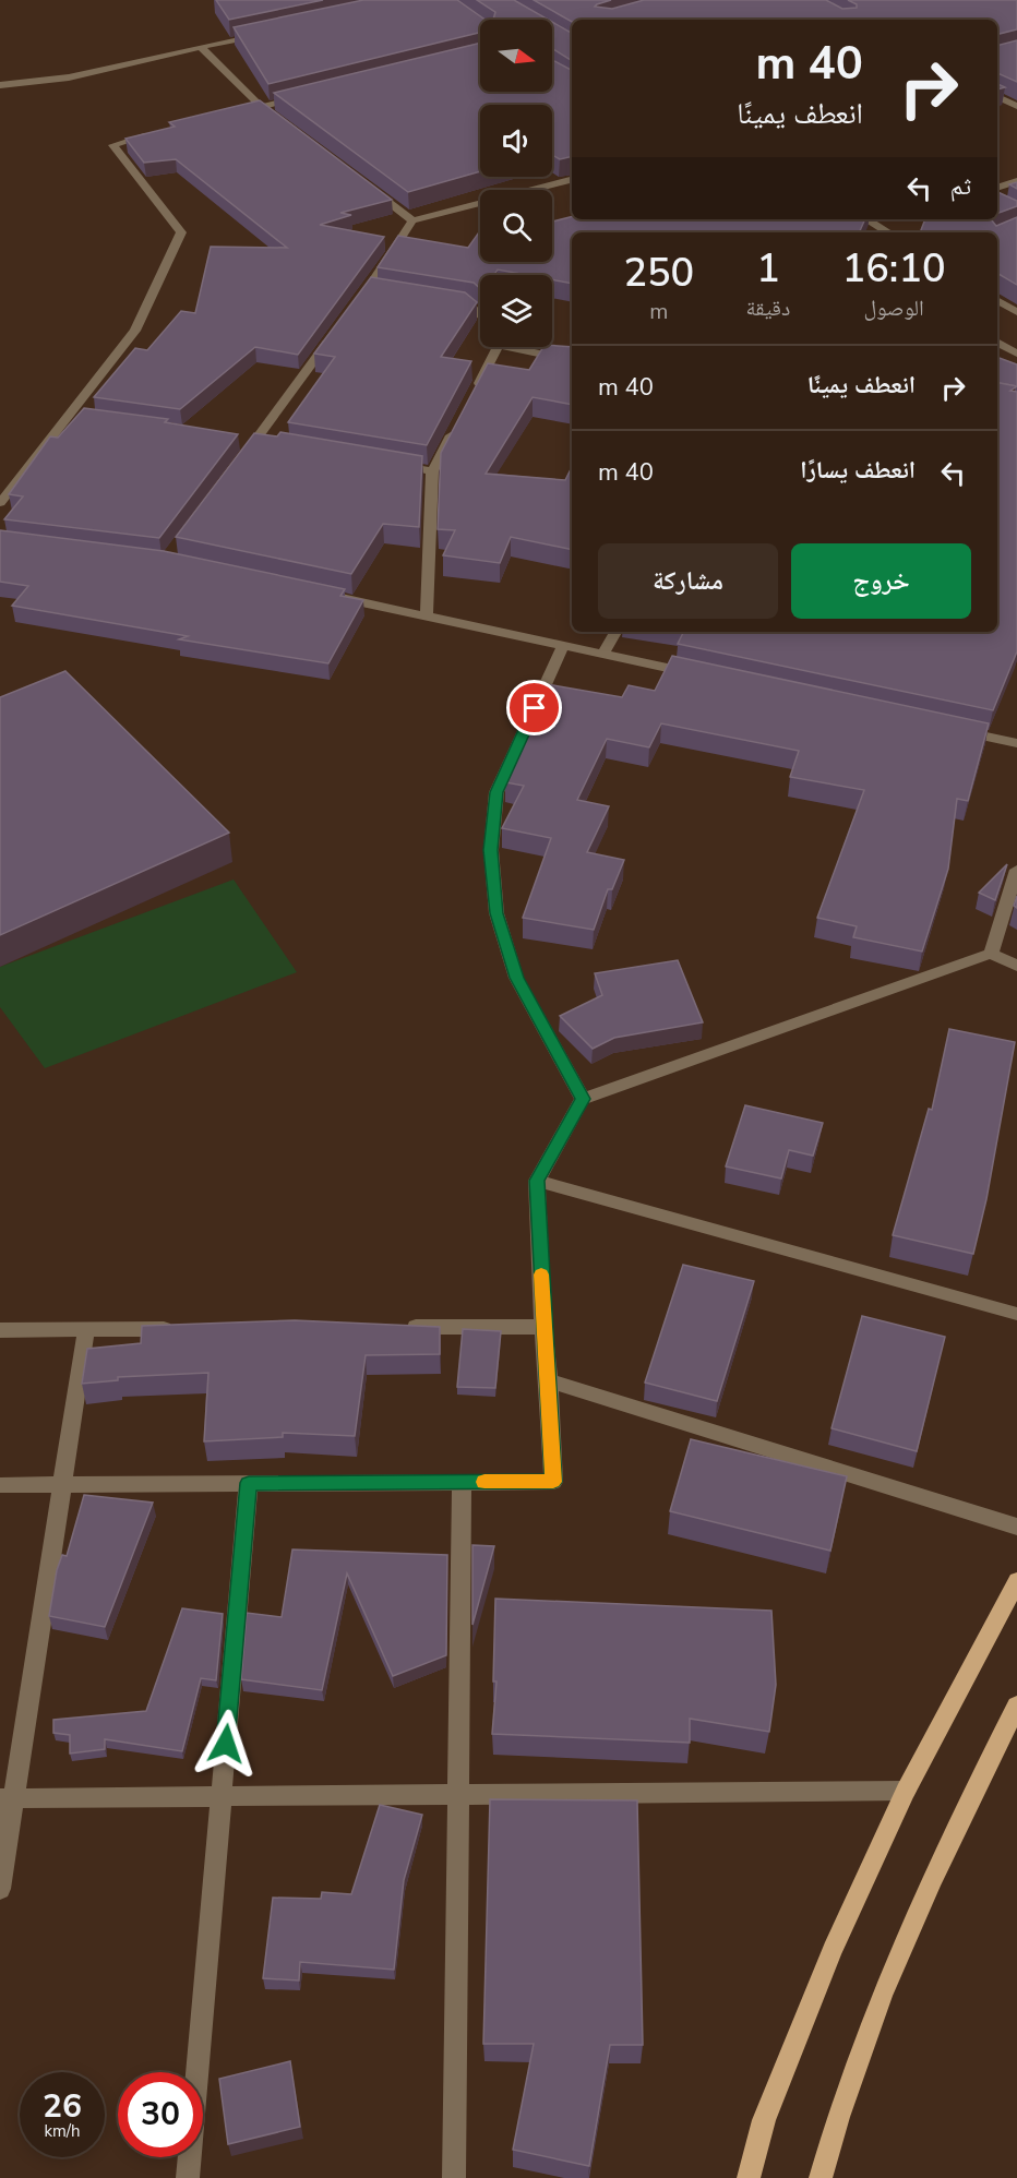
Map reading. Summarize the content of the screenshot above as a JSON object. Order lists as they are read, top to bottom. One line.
{"north":"right","page":{"turn":["40 m","انعطف يمينًا"],"then":"ثم","eta":["16:10","الوصول","1","دقيقة","250","m"],"list":[{"name":"انعطف يمينًا","value":"40 m"},{"name":"انعطف يسارًا","value":"40 m"}],"buttons":["خروج","مشاركة"],"speed":"26 km/h","limit":"30"}}
